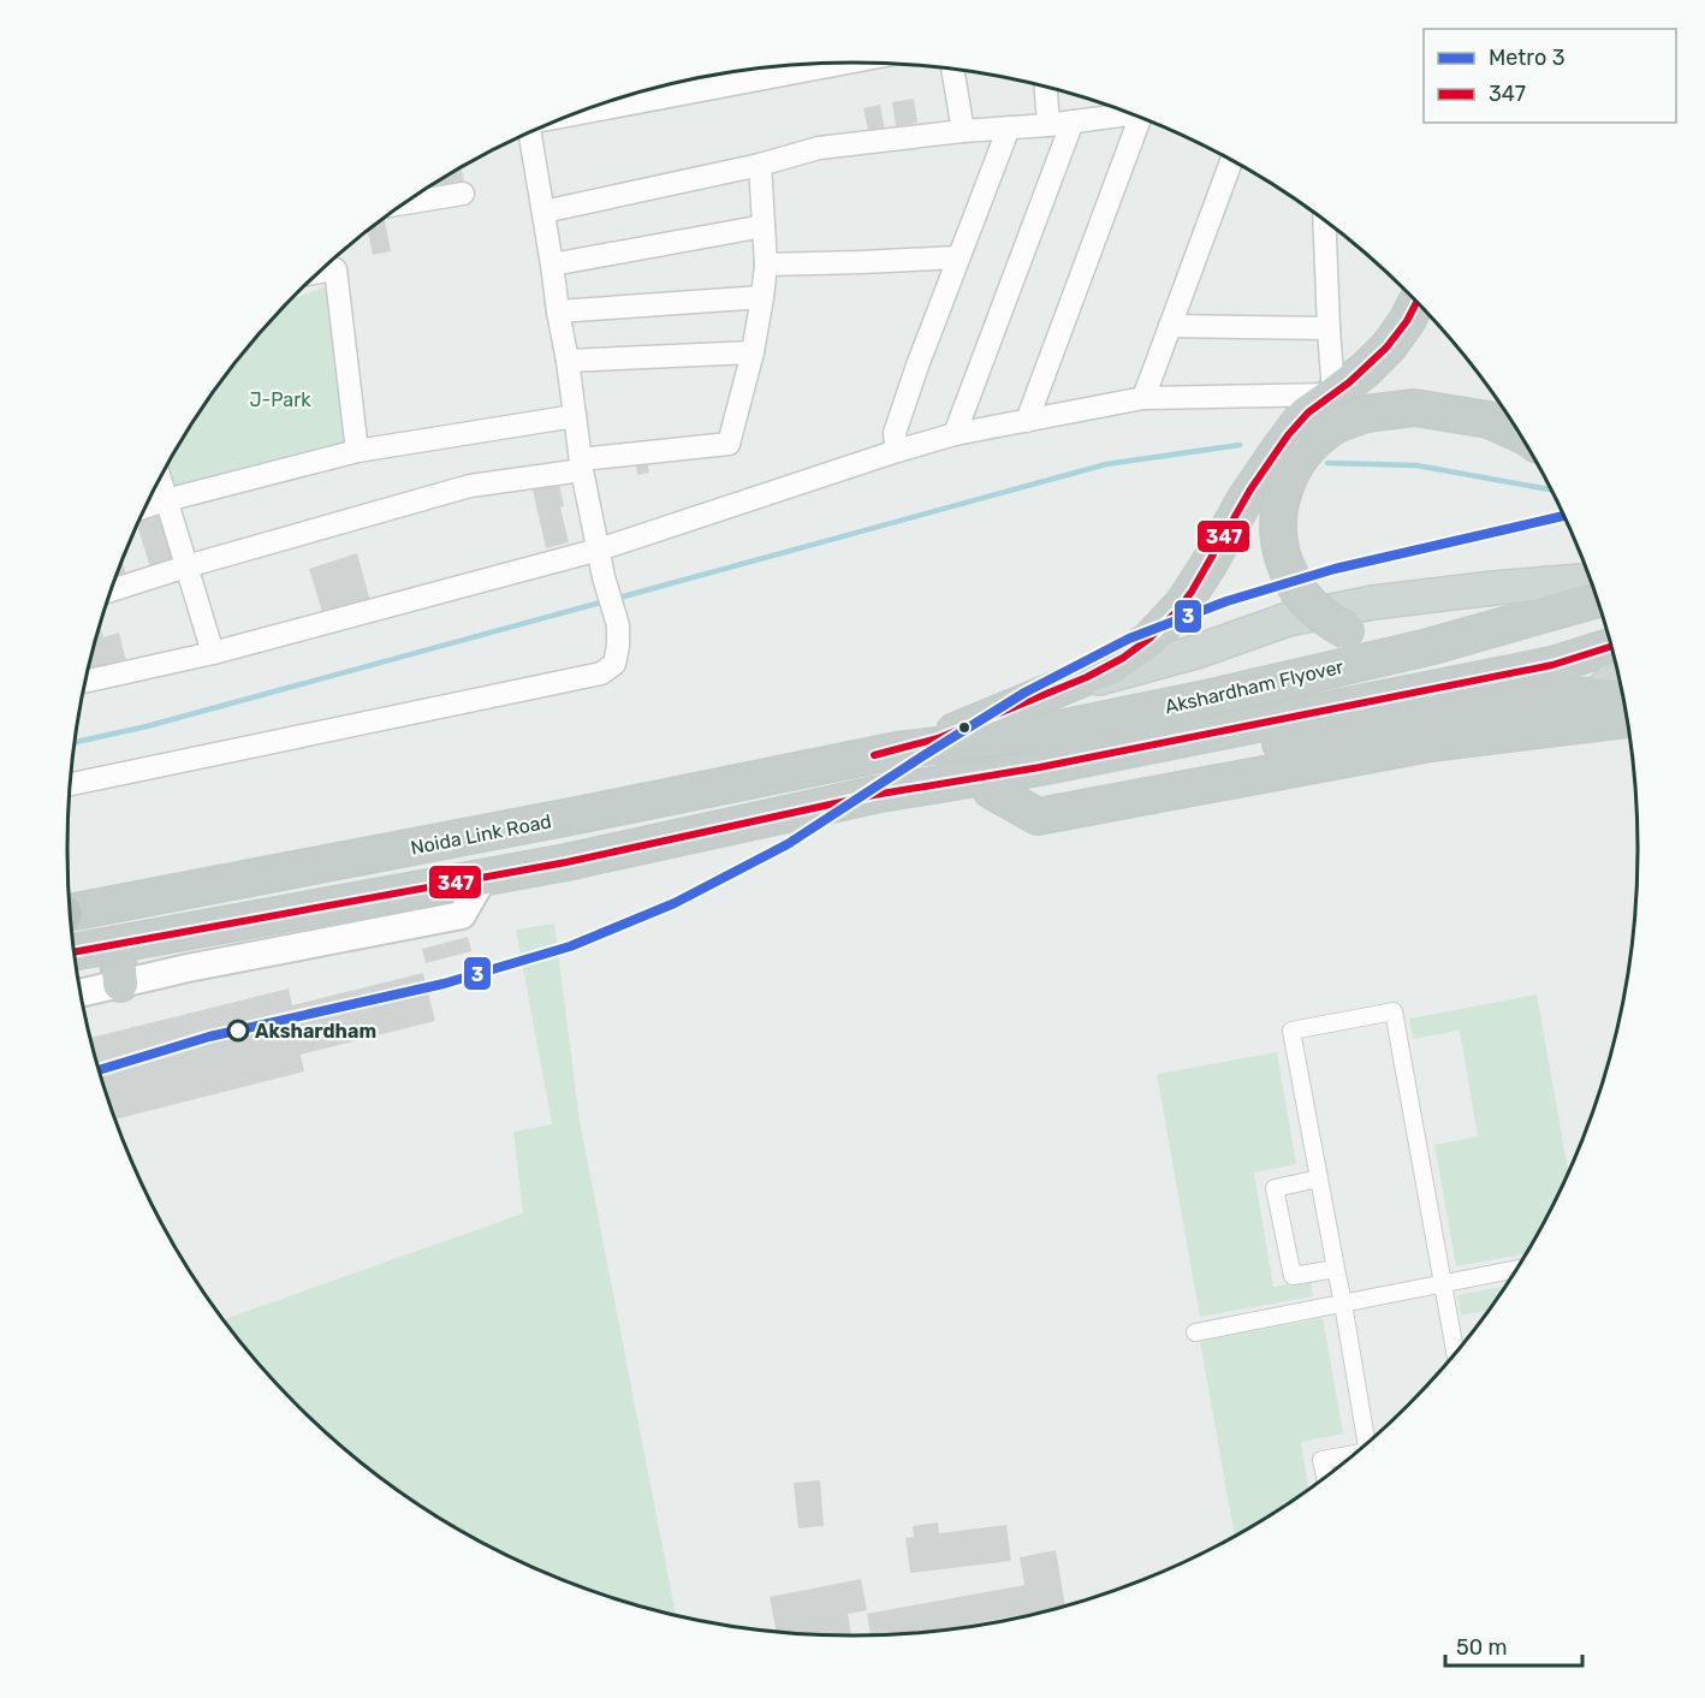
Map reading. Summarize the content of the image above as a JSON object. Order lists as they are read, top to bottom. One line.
{"streets":{"highway":["Akshardham Flyover","Noida Link Road"]},"crossings":[["Akshardham Flyover","Noida Link Road"]],"parks":["J-Park"],"places":["Akshardham"],"lines":["transit line 347","metro line 3"],"legend":["Metro 3","347"],"scale_bar":"50 m"}
